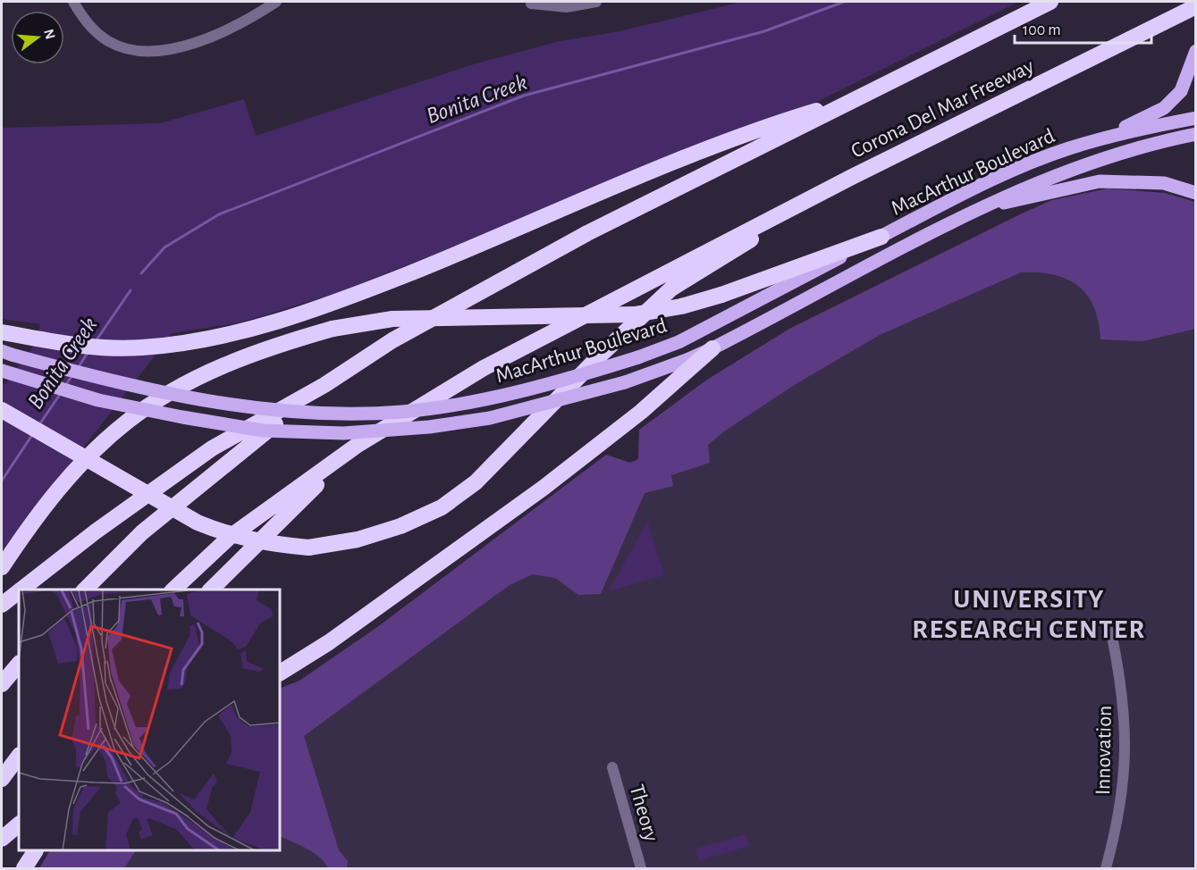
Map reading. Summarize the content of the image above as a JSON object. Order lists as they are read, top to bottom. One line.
{"streets":{"highway":["Corona Del Mar Freeway"],"main road":["MacArthur Boulevard"],"street":["Innovation","Theory"]},"districts":["UNIVERSITY RESEARCH CENTER"],"water":["Bonita Creek"],"scale_bar":"100 m","north":"right"}
